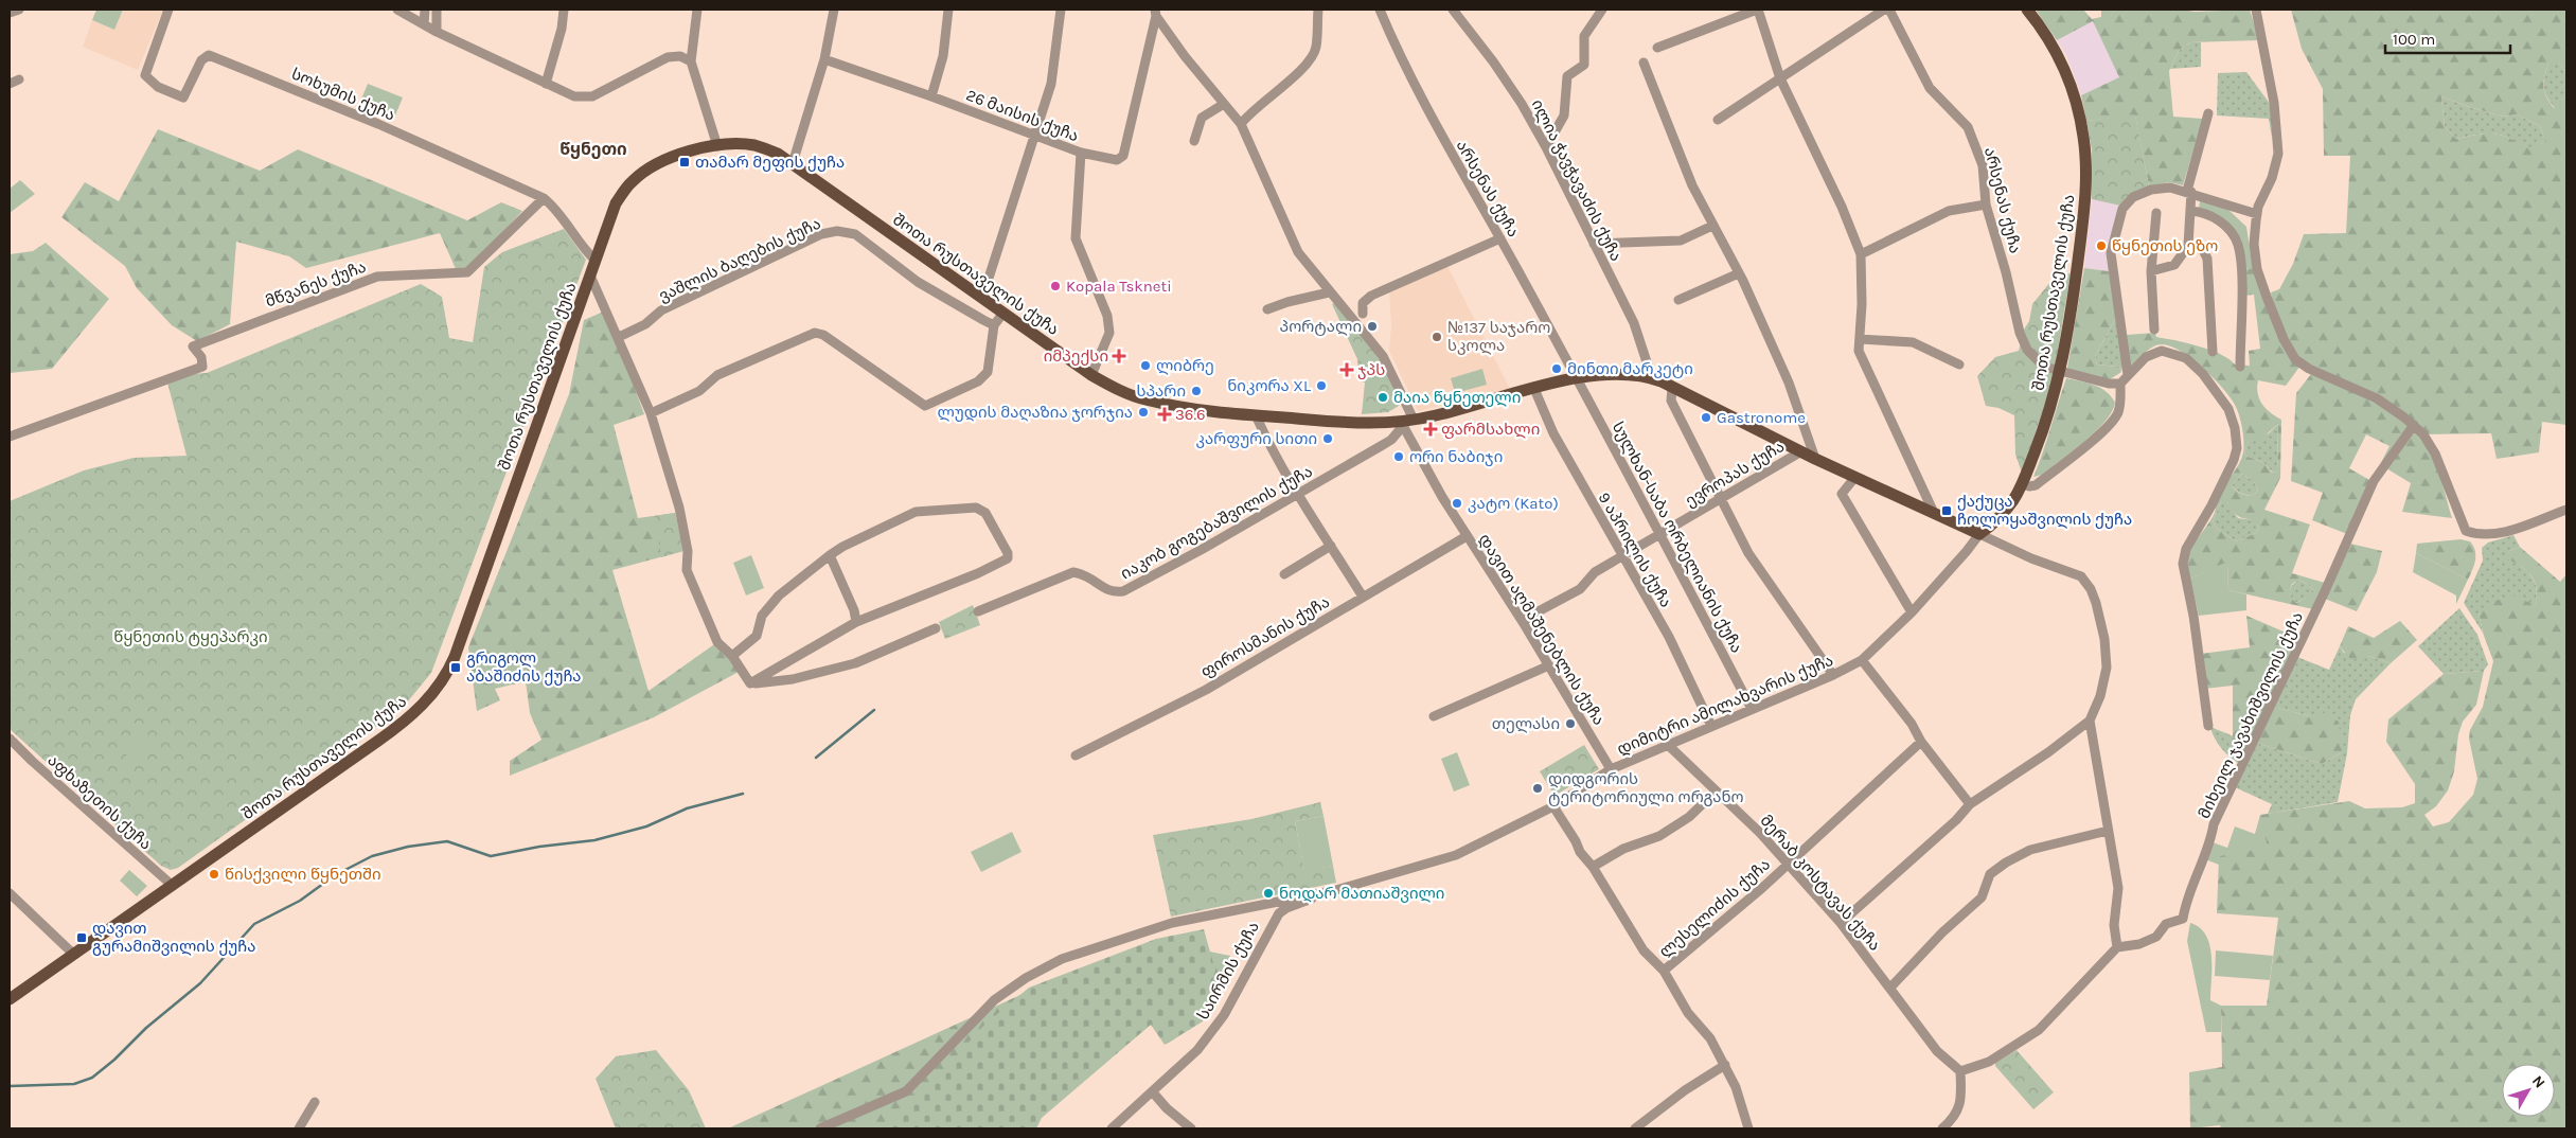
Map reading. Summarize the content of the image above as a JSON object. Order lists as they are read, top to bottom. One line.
{"streets":{"main road":["შოთა რუსთაველის ქუჩა"],"street":["სოხუმის ქუჩა","26 მაისის ქუჩა","ილია ჭავჭავაძის ქუჩა","არსენას ქუჩა","ვაშლის ბაღების ქუჩა","მწვანეს ქუჩა","ევროპას ქუჩა","იაკობ გოგებაშვილის ქუჩა","სულხან-საბა ორბელიანის ქუჩა","9 აპრილის ქუჩა","დავით აღმაშენებლის ქუჩა","ფიროსმანის ქუჩა","დიმიტრი ამილახვარის ქუჩა","მიხეილ ჯავახიშვილის ქუჩა","აფხაზეთის ქუჩა","მერაბ კოსტავას ქუჩა","ლესელიძის ქუჩა","საირმის ქუჩა"]},"crossings":[["სოხუმის ქუჩა","შოთა რუსთაველის ქუჩა"],["სოხუმის ქუჩა","მწვანეს ქუჩა"],["26 მაისის ქუჩა","შოთა რუსთაველის ქუჩა"],["ილია ჭავჭავაძის ქუჩა","შოთა რუსთაველის ქუჩა"],["არსენას ქუჩა","შოთა რუსთაველის ქუჩა"],["არსენას ქუჩა","სულხან-საბა ორბელიანის ქუჩა"],["შოთა რუსთაველის ქუჩა","ევროპას ქუჩა"],["შოთა რუსთაველის ქუჩა","იაკობ გოგებაშვილის ქუჩა"],["შოთა რუსთაველის ქუჩა","სულხან-საბა ორბელიანის ქუჩა"],["შოთა რუსთაველის ქუჩა","9 აპრილის ქუჩა"],["შოთა რუსთაველის ქუჩა","დავით აღმაშენებლის ქუჩა"],["შოთა რუსთაველის ქუჩა","დიმიტრი ამილახვარის ქუჩა"],["შოთა რუსთაველის ქუჩა","აფხაზეთის ქუჩა"],["ევროპას ქუჩა","სულხან-საბა ორბელიანის ქუჩა"],["ევროპას ქუჩა","9 აპრილის ქუჩა"],["ევროპას ქუჩა","დავით აღმაშენებლის ქუჩა"],["იაკობ გოგებაშვილის ქუჩა","დავით აღმაშენებლის ქუჩა"],["სულხან-საბა ორბელიანის ქუჩა","დიმიტრი ამილახვარის ქუჩა"],["9 აპრილის ქუჩა","დიმიტრი ამილახვარის ქუჩა"],["დავით აღმაშენებლის ქუჩა","ფიროსმანის ქუჩა"],["დავით აღმაშენებლის ქუჩა","დიმიტრი ამილახვარის ქუჩა"],["დიმიტრი ამილახვარის ქუჩა","მერაბ კოსტავას ქუჩა"],["დიმიტრი ამილახვარის ქუჩა","საირმის ქუჩა"],["მერაბ კოსტავას ქუჩა","ლესელიძის ქუჩა"]],"districts":["წყნეთი"],"parks":["წყნეთის ტყეპარკი"],"places":{"transit":["თამარ მეფის ქუჩა","ქაქუცა ჩოლოყაშვილის ქუჩა","გრიგოლ აბაშიძის ქუჩა","დავით გურამიშვილის ქუჩა"],"other":["წყნეთის ეზო","Kopala Tskneti","პორტალი","№137 საჯარო სკოლა","ლიბრე","მინთი მარკეტი","ნიკორა XL","სპარი","მაია წყნეთელი","ლუდის მაღაზია ჯორჯია","Gastronome","კარფური სითი","ორი ნაბიჯი","კატო (Kato)","თელასი","დიდგორის ტერიტორიული ორგანო","წისქვილი წყნეთში","ნოდარ მათიაშვილი"],"health":["იმპექსი","ჯპს","36.6","ფარმსახლი"]},"scale_bar":"100 m","north":"top right"}
